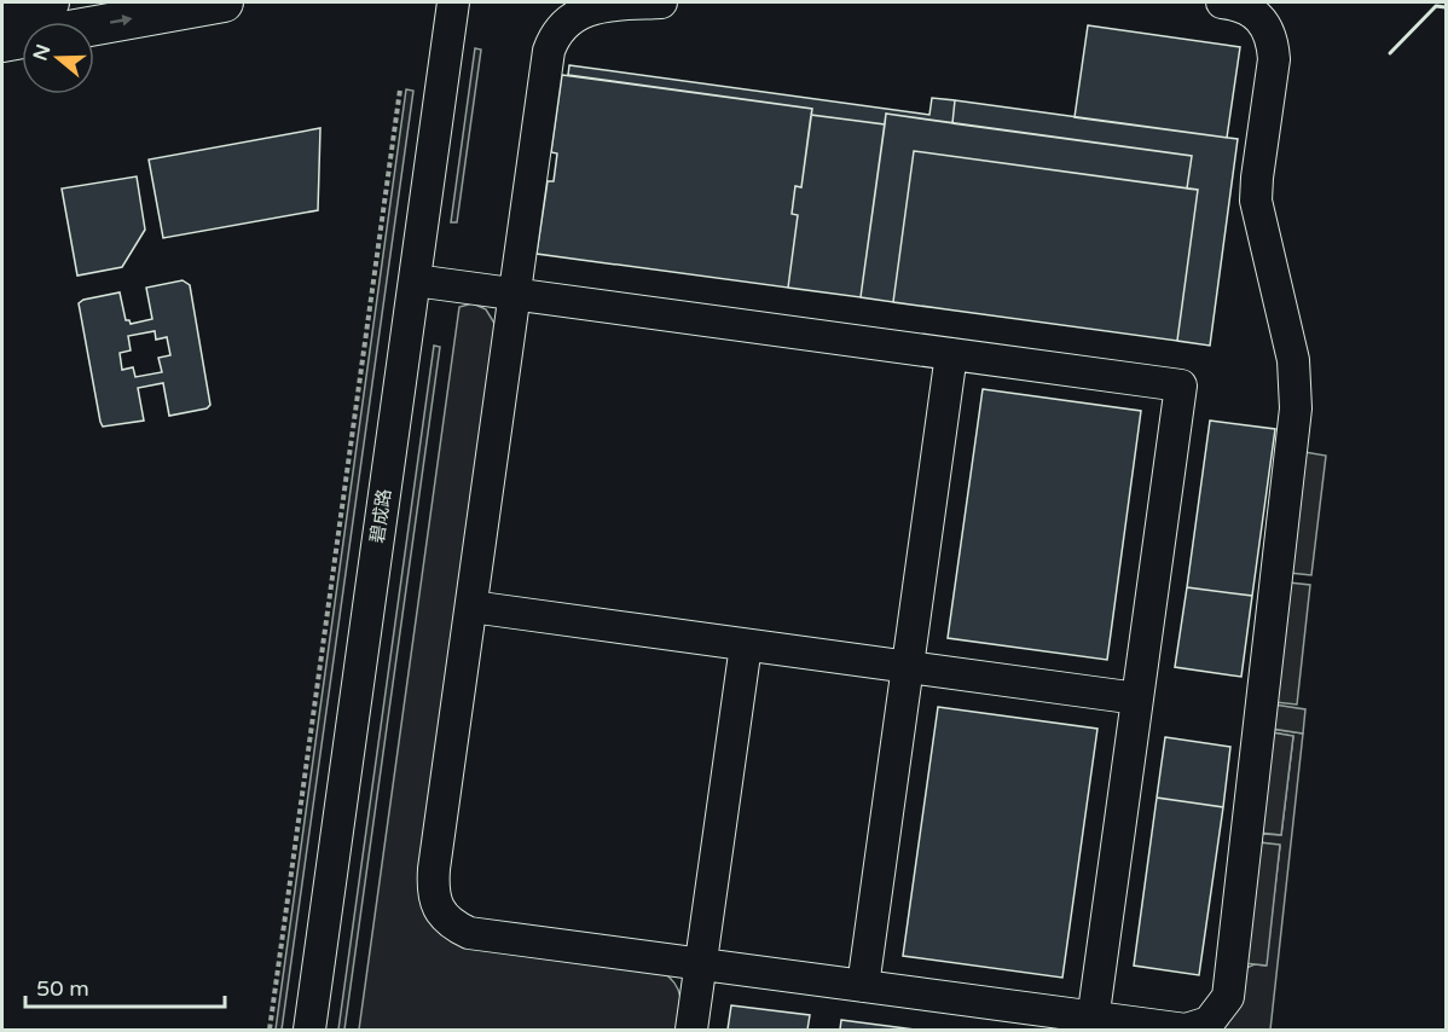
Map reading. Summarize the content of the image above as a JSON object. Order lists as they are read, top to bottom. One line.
{"streets":{"street":["碧成路"]},"scale_bar":"50 m","north":"left"}
